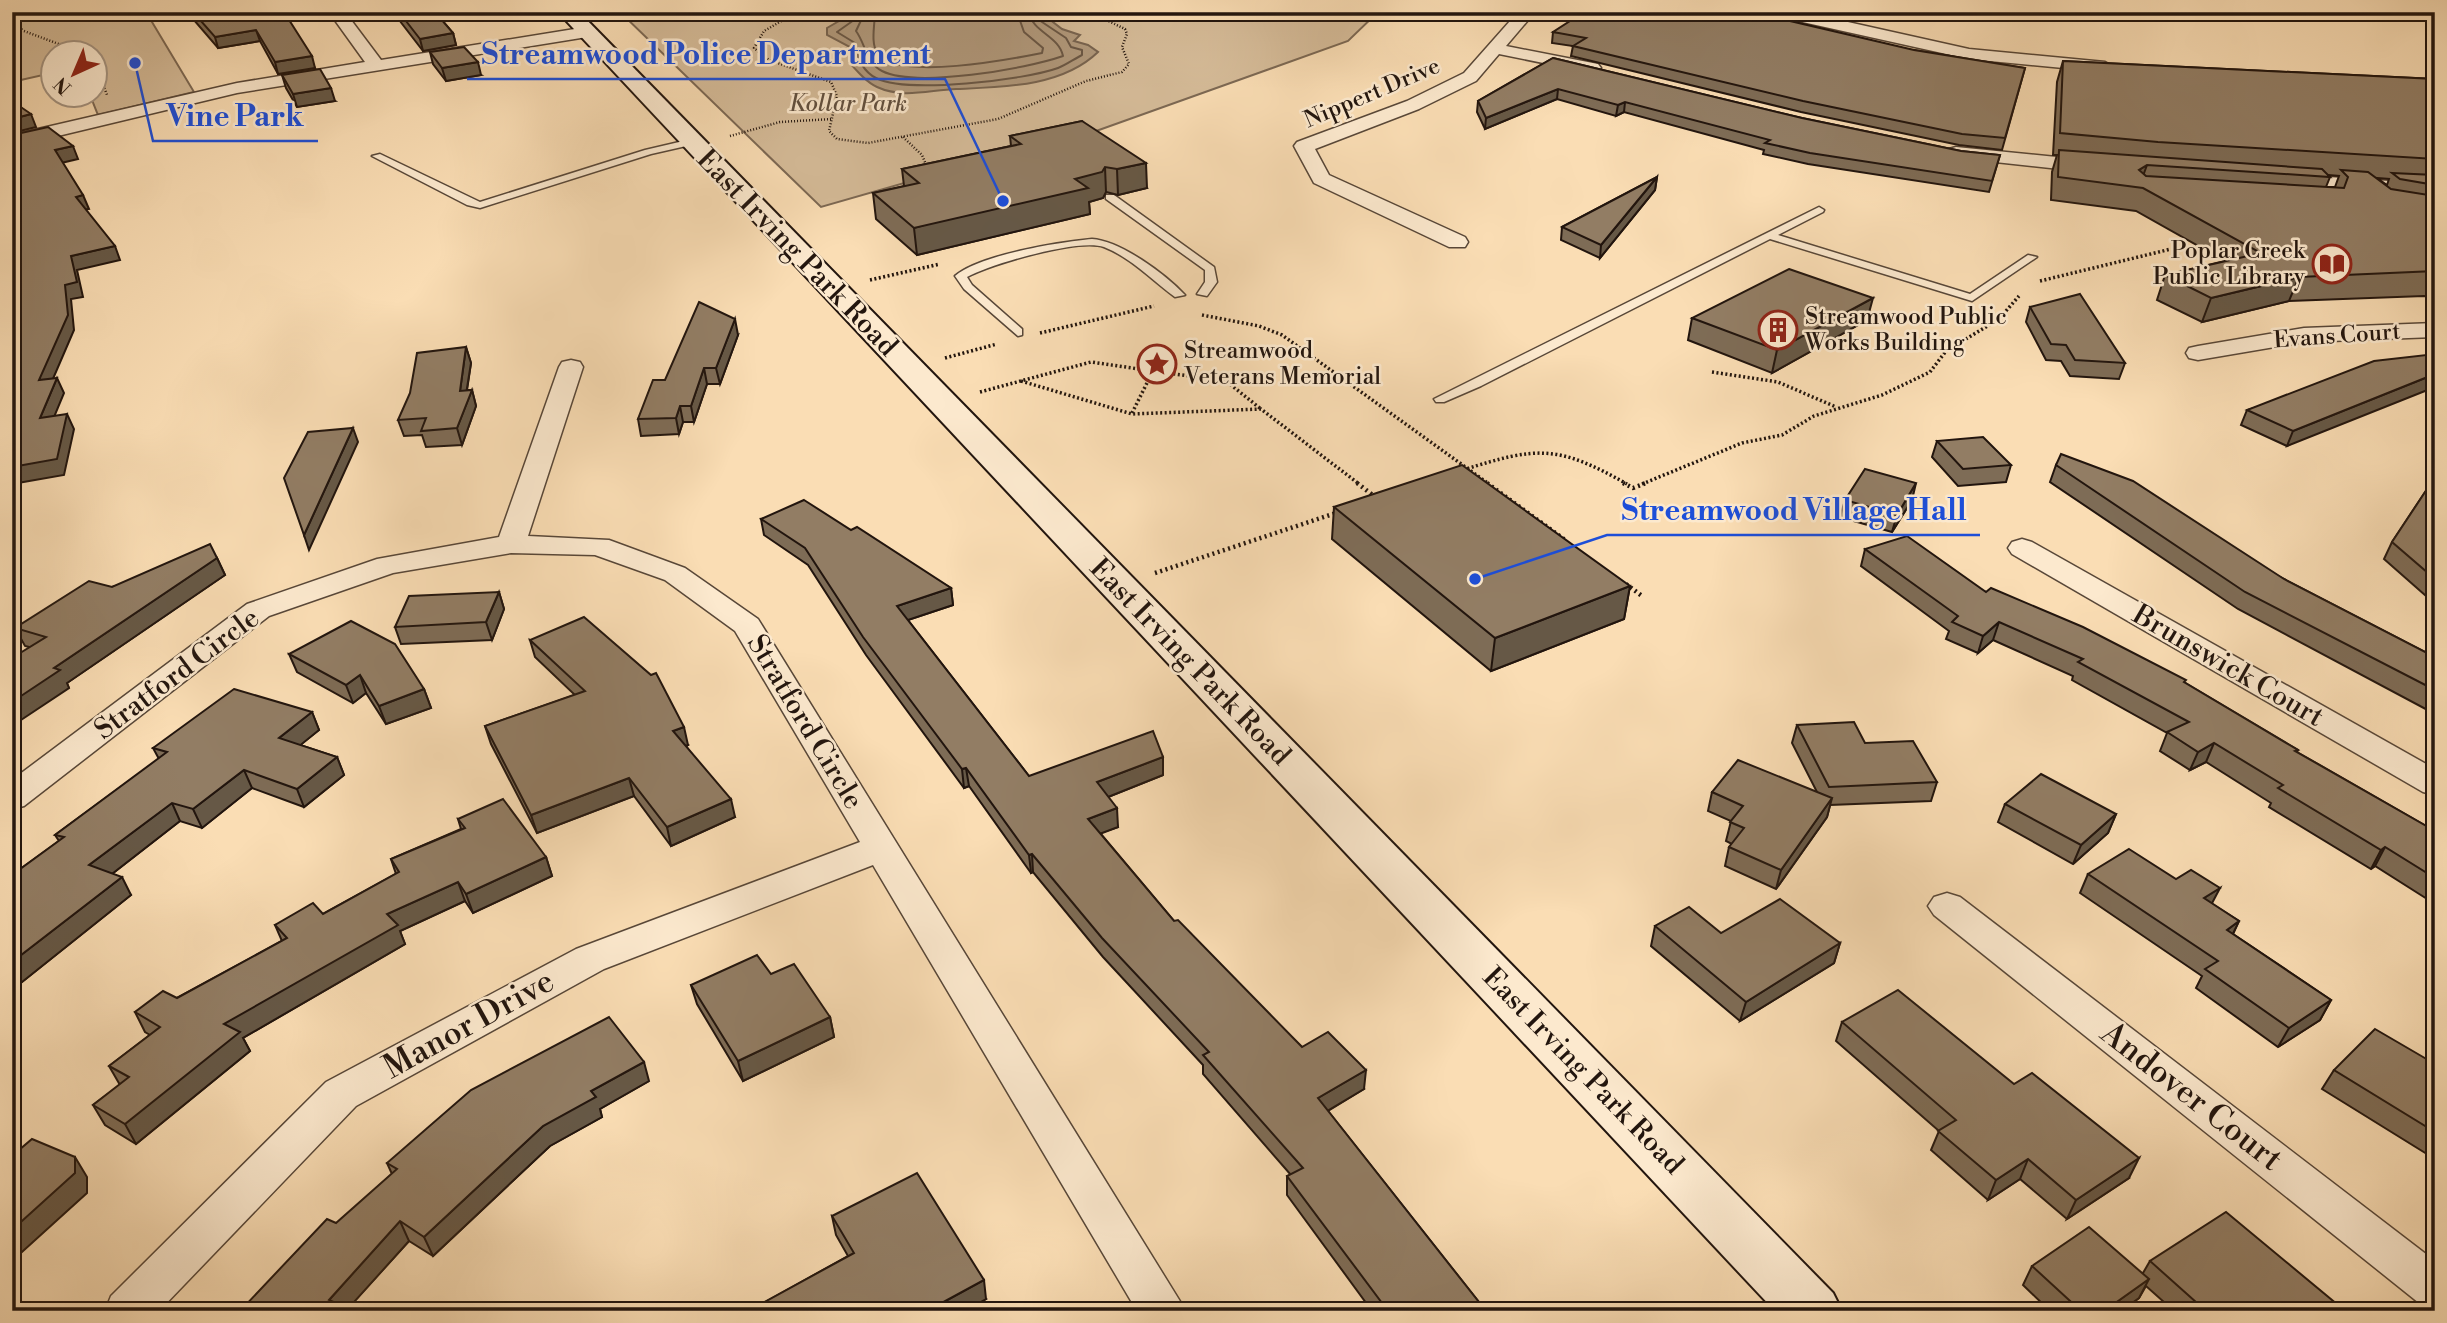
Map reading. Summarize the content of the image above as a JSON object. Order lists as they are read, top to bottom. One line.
{"streets":{"main road":["East Irving Park Road"],"street":["Nippert Drive","Evans Court","Brunswick Court","Stratford Circle","Manor Drive","Andover Court"]},"crossings":[["Stratford Circle","Manor Drive"]],"parks":["Kollar Park"],"places":{"other":["Vine Park","Streamwood Police Department","Streamwood Village Hall"],"library":["Poplar Creek Public Library"],"building":["Streamwood Public Works Building"],"place":["Streamwood Veterans Memorial"]},"north":"bottom left"}
